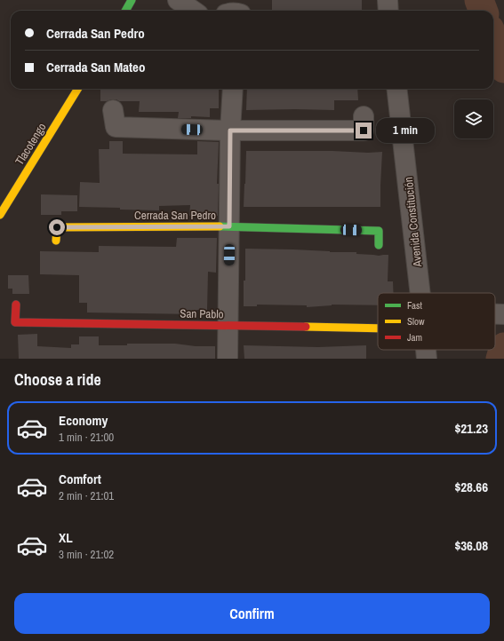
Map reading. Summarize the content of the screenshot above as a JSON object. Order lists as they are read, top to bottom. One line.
{"streets":{"street":["Tlacotengo","Cerrada San Pedro","Avenida Constitución","San Pablo"]},"legend":["Fast","Slow","Jam"],"page":{"banner":["Cerrada San Pedro","Cerrada San Mateo"],"bubble":"1 min","heading":"Choose a ride","list":[{"name":"Economy","note":"1 min · 21:00","value":"$21.23"},{"name":"Comfort","note":"2 min · 21:01","value":"$28.66"},{"name":"XL","note":"3 min · 21:02","value":"$36.08"}],"buttons":"Confirm"}}
